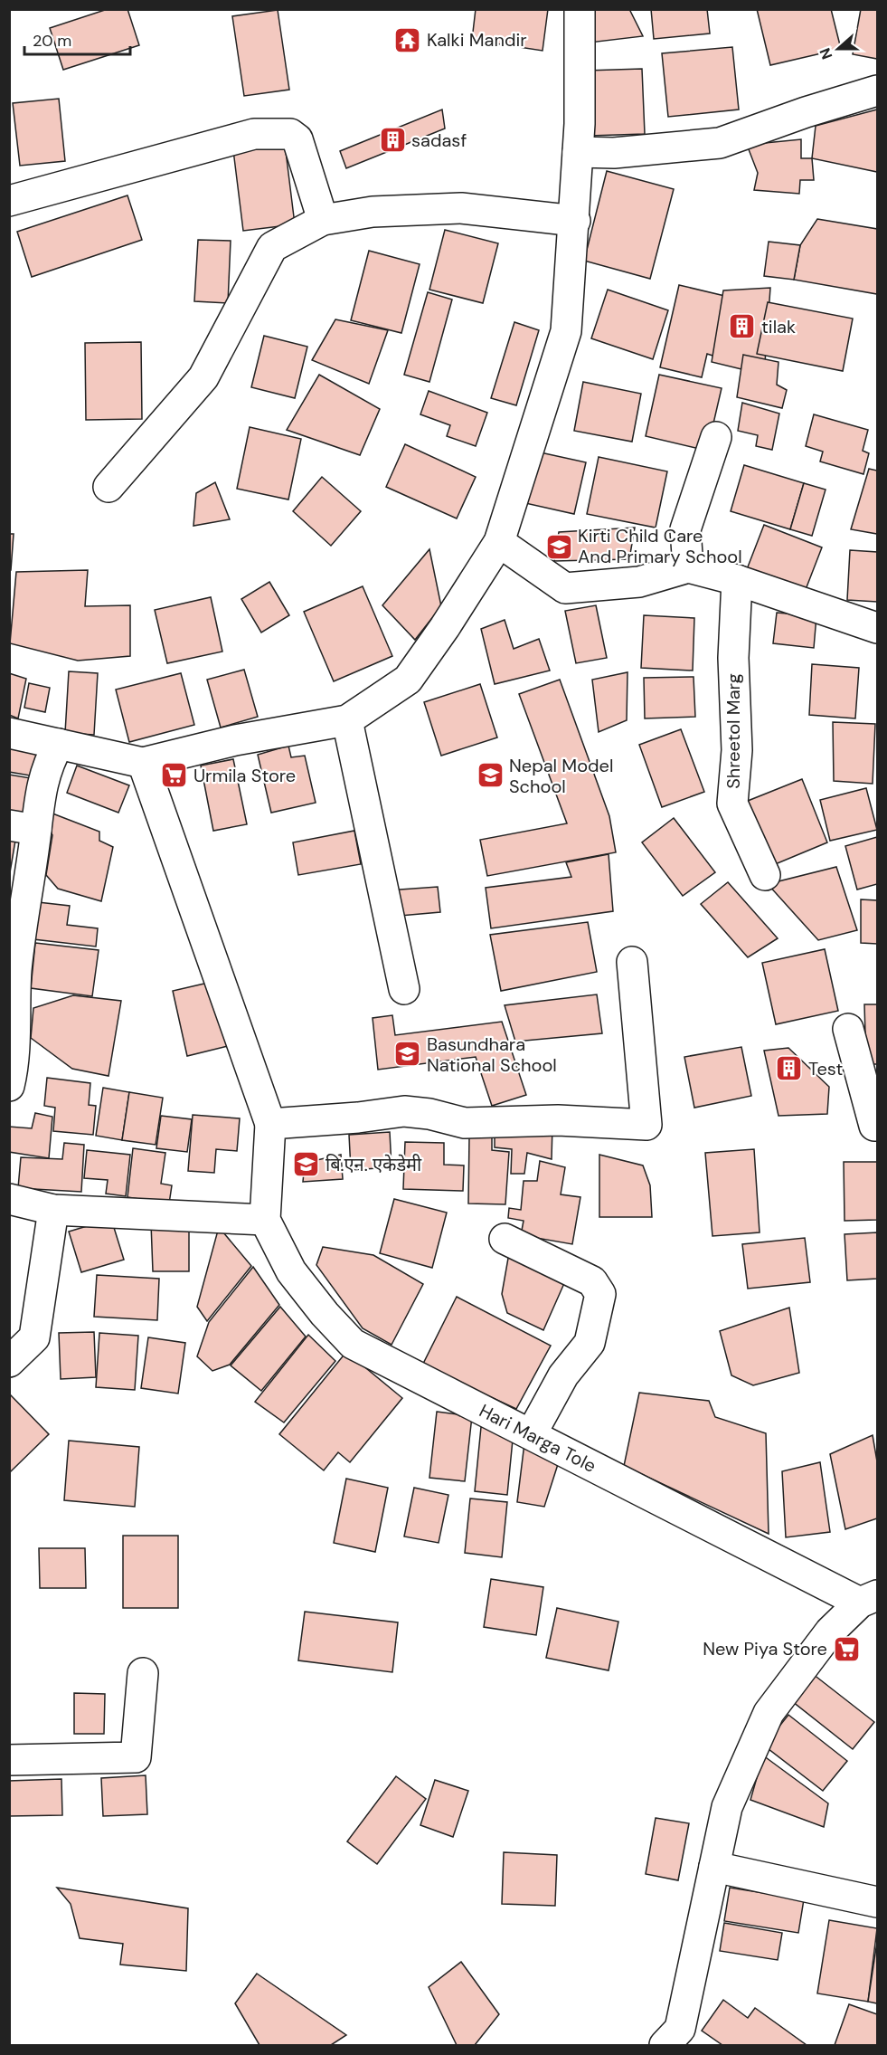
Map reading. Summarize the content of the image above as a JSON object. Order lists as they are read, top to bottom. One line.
{"streets":{"street":["Shreetol Marg","Hari Marga Tole"]},"places":{"temple":["Kalki Mandir"],"building":["sadasf","tilak","Test"],"school or university":["Kirti Child Care And Primary School","Nepal Model School","Basundhara National School","बि.एन. एकेडेमी"],"supermarket":["Urmila Store","New Piya Store"]},"scale_bar":"20 m","north":"left"}
